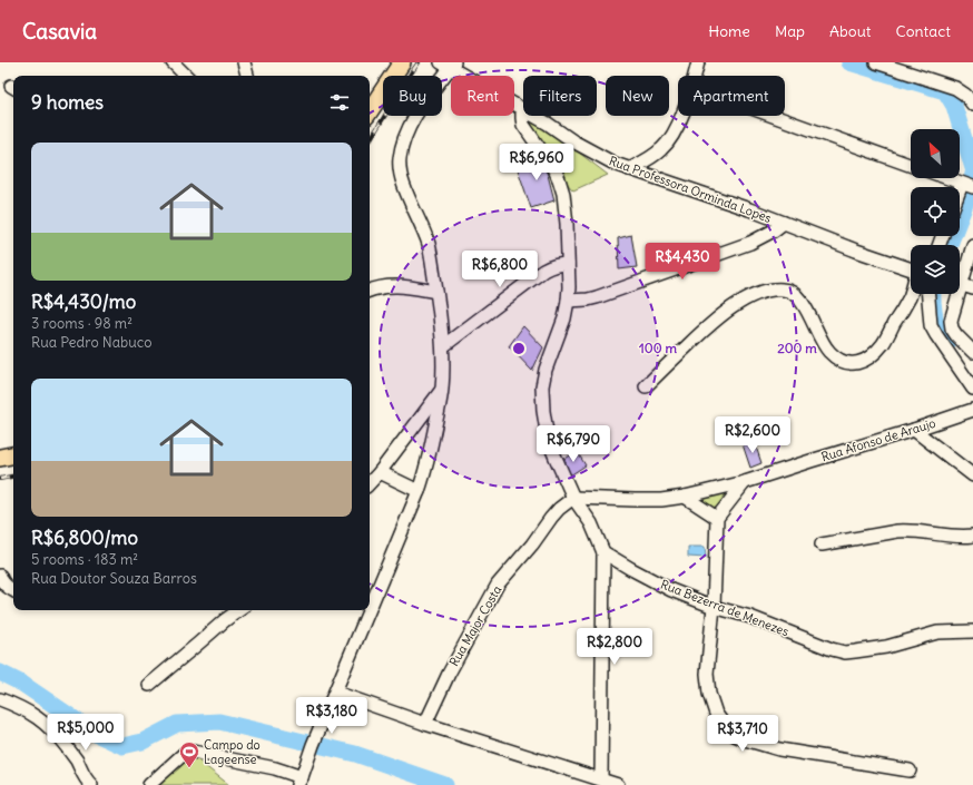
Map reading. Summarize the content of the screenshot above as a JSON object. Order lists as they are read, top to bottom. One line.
{"streets":{"street":["Rua Professora Orminda Lopes","Rua Afonso de Araujo","Rua Bezerra de Menezes","Rua Major Costa"]},"crossings":[["Rua Afonso de Araujo","Rua Major Costa"]],"places":{"sports":["Campo do Lageense"]},"north":"top left","page":{"header":"Casavia","nav":["Home","Map","About","Contact"],"chip":["Buy","Rent","Filters","New","Apartment"],"heading":"9 homes","list":[{"name":"R$4,430/mo","note":"3 rooms · 98 m² · Rua Pedro Nabuco"},{"name":"R$6,800/mo","note":"5 rooms · 183 m² · Rua Doutor Souza Barros"}],"price":["R$6,960","R$4,430","R$6,800","R$2,600","R$6,790","R$2,800","R$3,180","R$5,000","R$3,710"]},"rings":["100 m","200 m"]}
